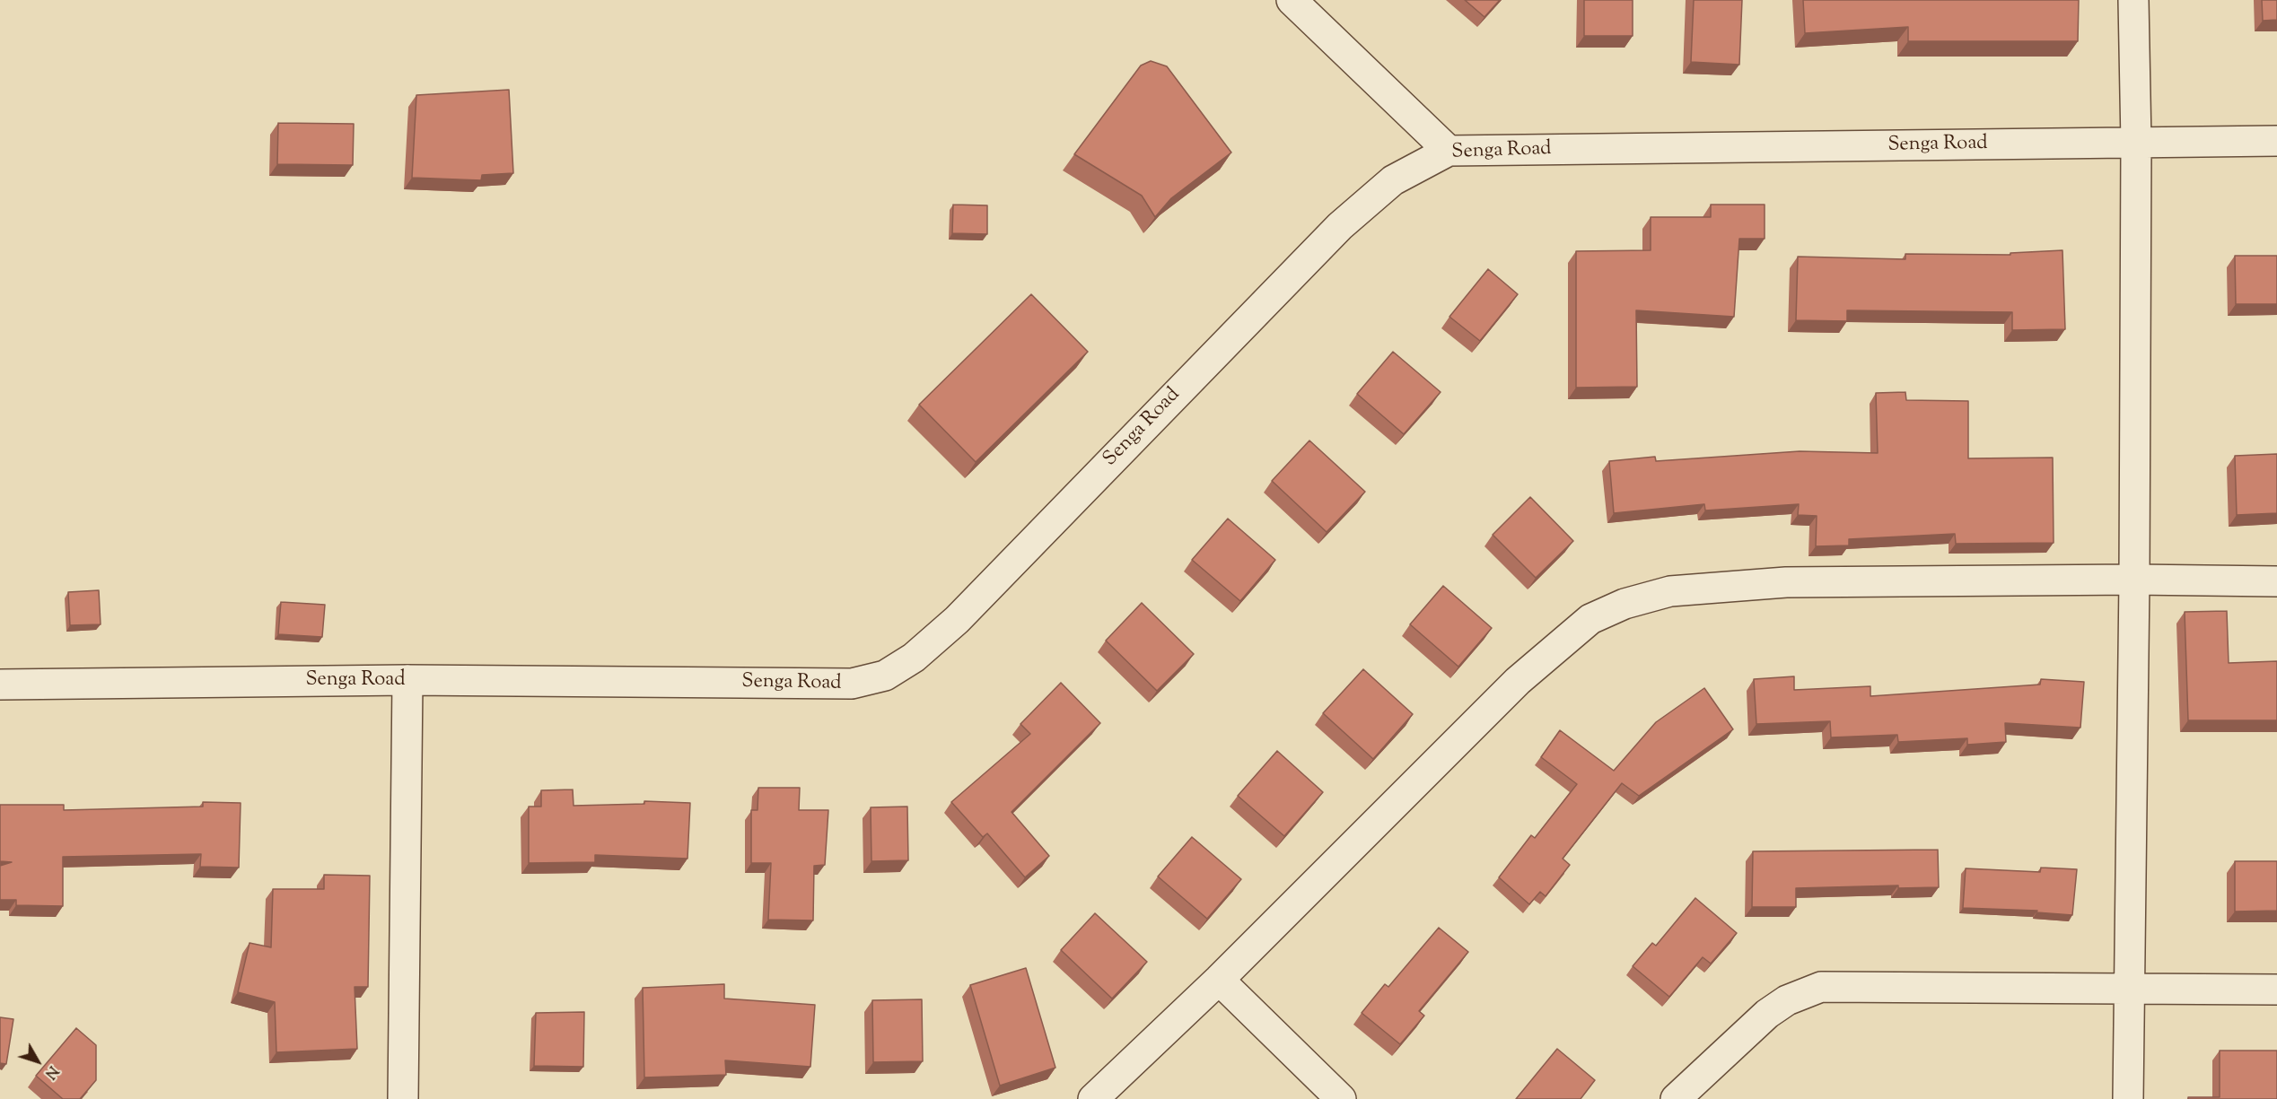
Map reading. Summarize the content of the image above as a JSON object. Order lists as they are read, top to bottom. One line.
{"streets":{"street":["Senga Road"]},"north":"bottom right"}
